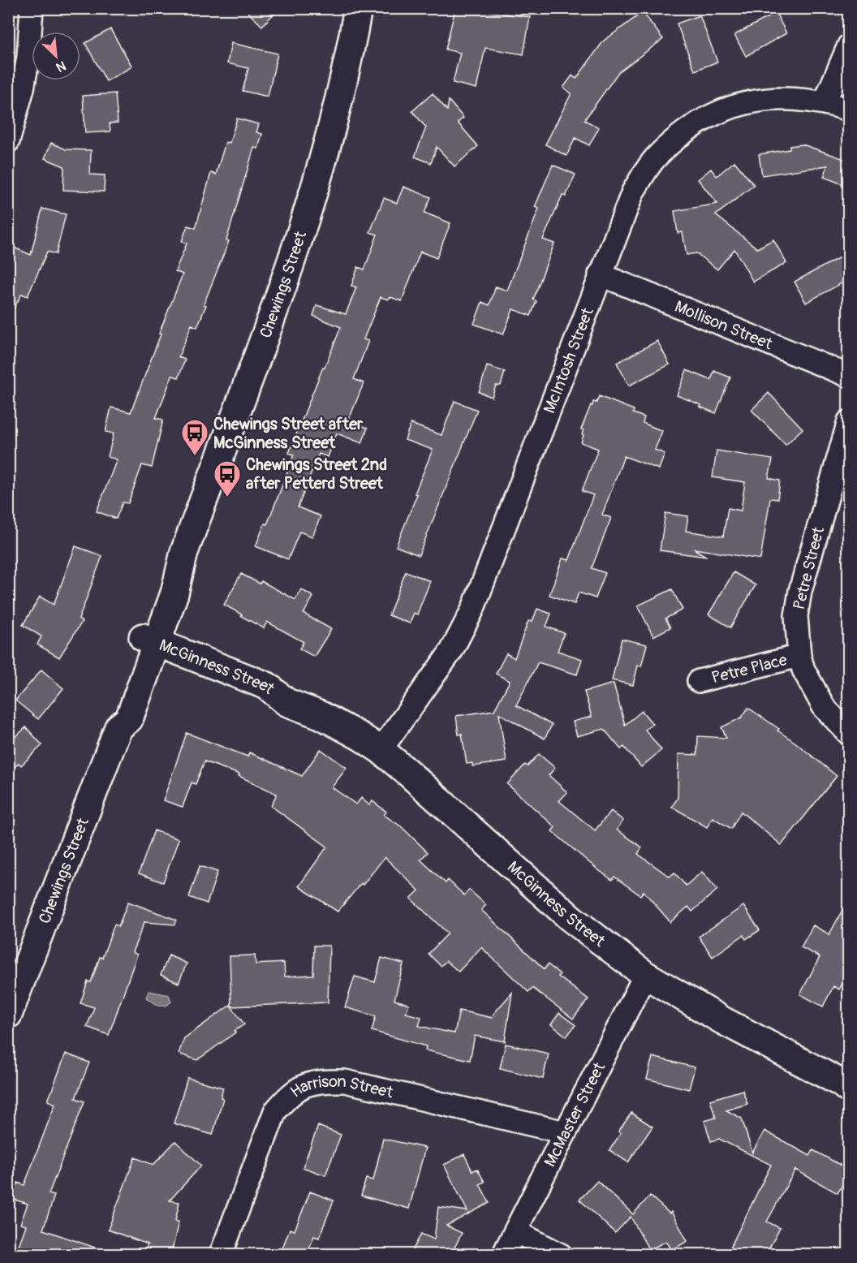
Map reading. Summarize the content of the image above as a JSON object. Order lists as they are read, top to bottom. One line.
{"streets":{"street":["Chewings Street","Mollison Street","McIntosh Street","Petre Street","McGinness Street","Petre Place","Harrison Street","McMaster Street"]},"crossings":[["Chewings Street","McGinness Street"],["Mollison Street","McIntosh Street"],["McIntosh Street","McGinness Street"],["Petre Street","Petre Place"],["McGinness Street","McMaster Street"],["Harrison Street","McMaster Street"]],"places":{"bus stop":["Chewings Street after McGinness Street","Chewings Street 2nd after Petterd Street"]},"north":"bottom right"}
